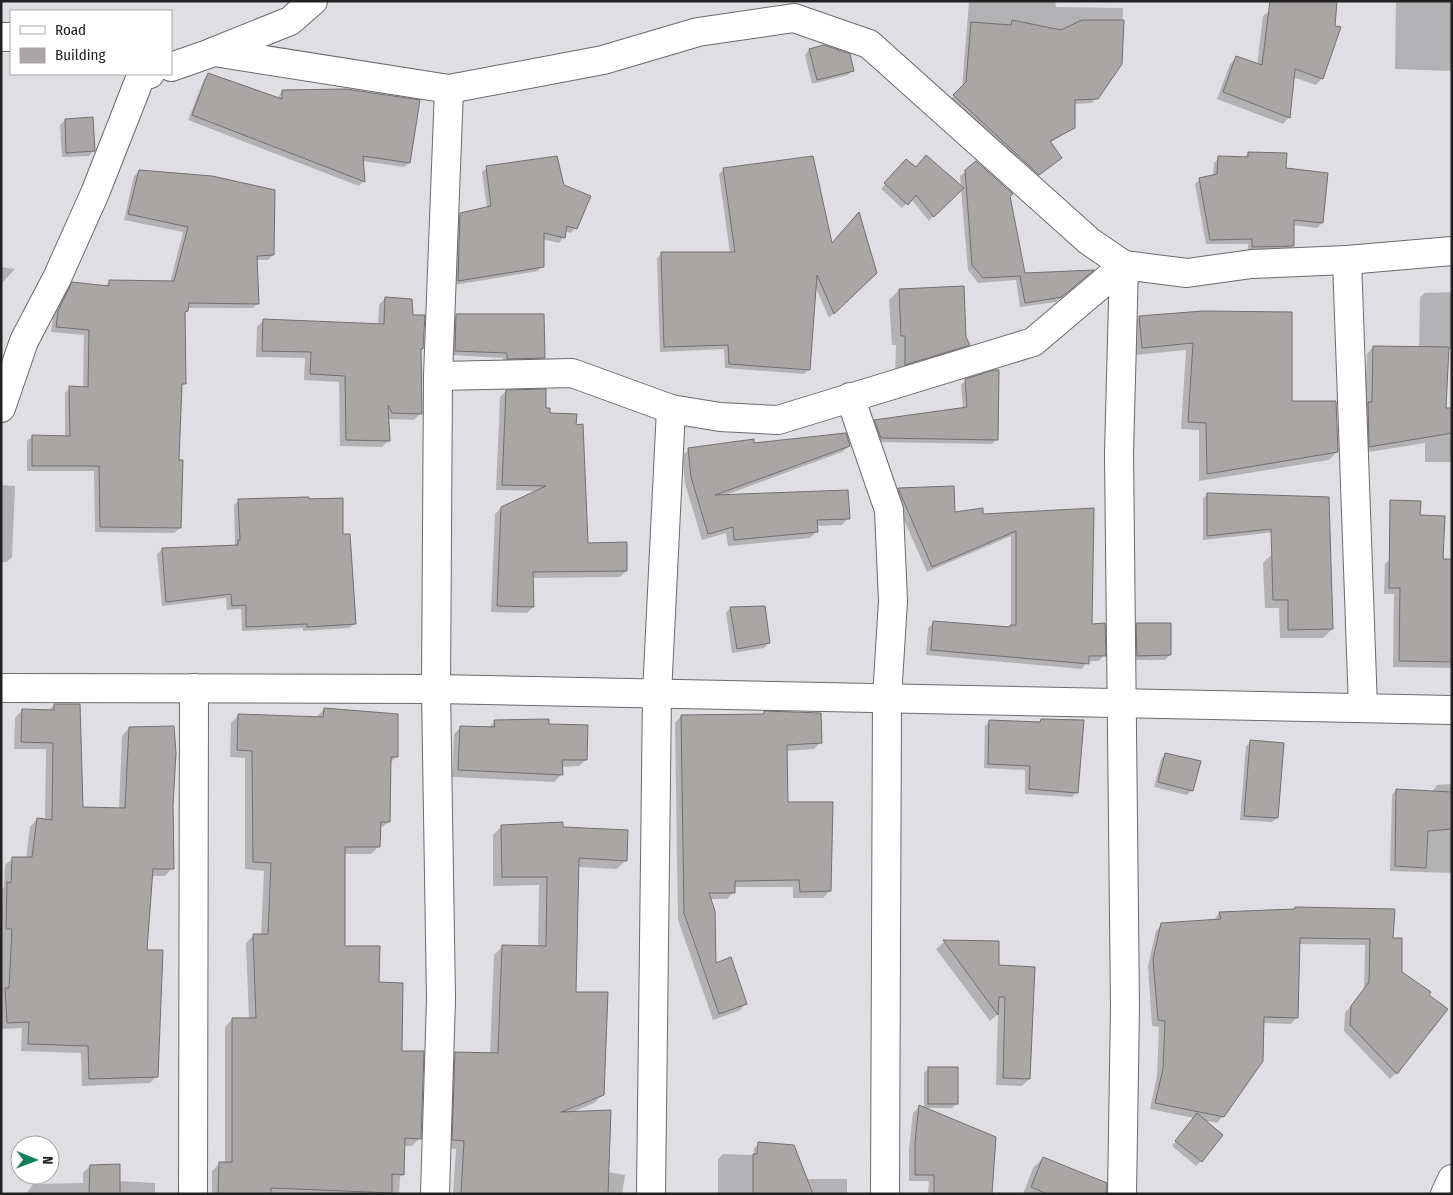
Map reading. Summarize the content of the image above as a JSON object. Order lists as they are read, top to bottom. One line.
{"legend":["Road","Building"],"north":"right"}
